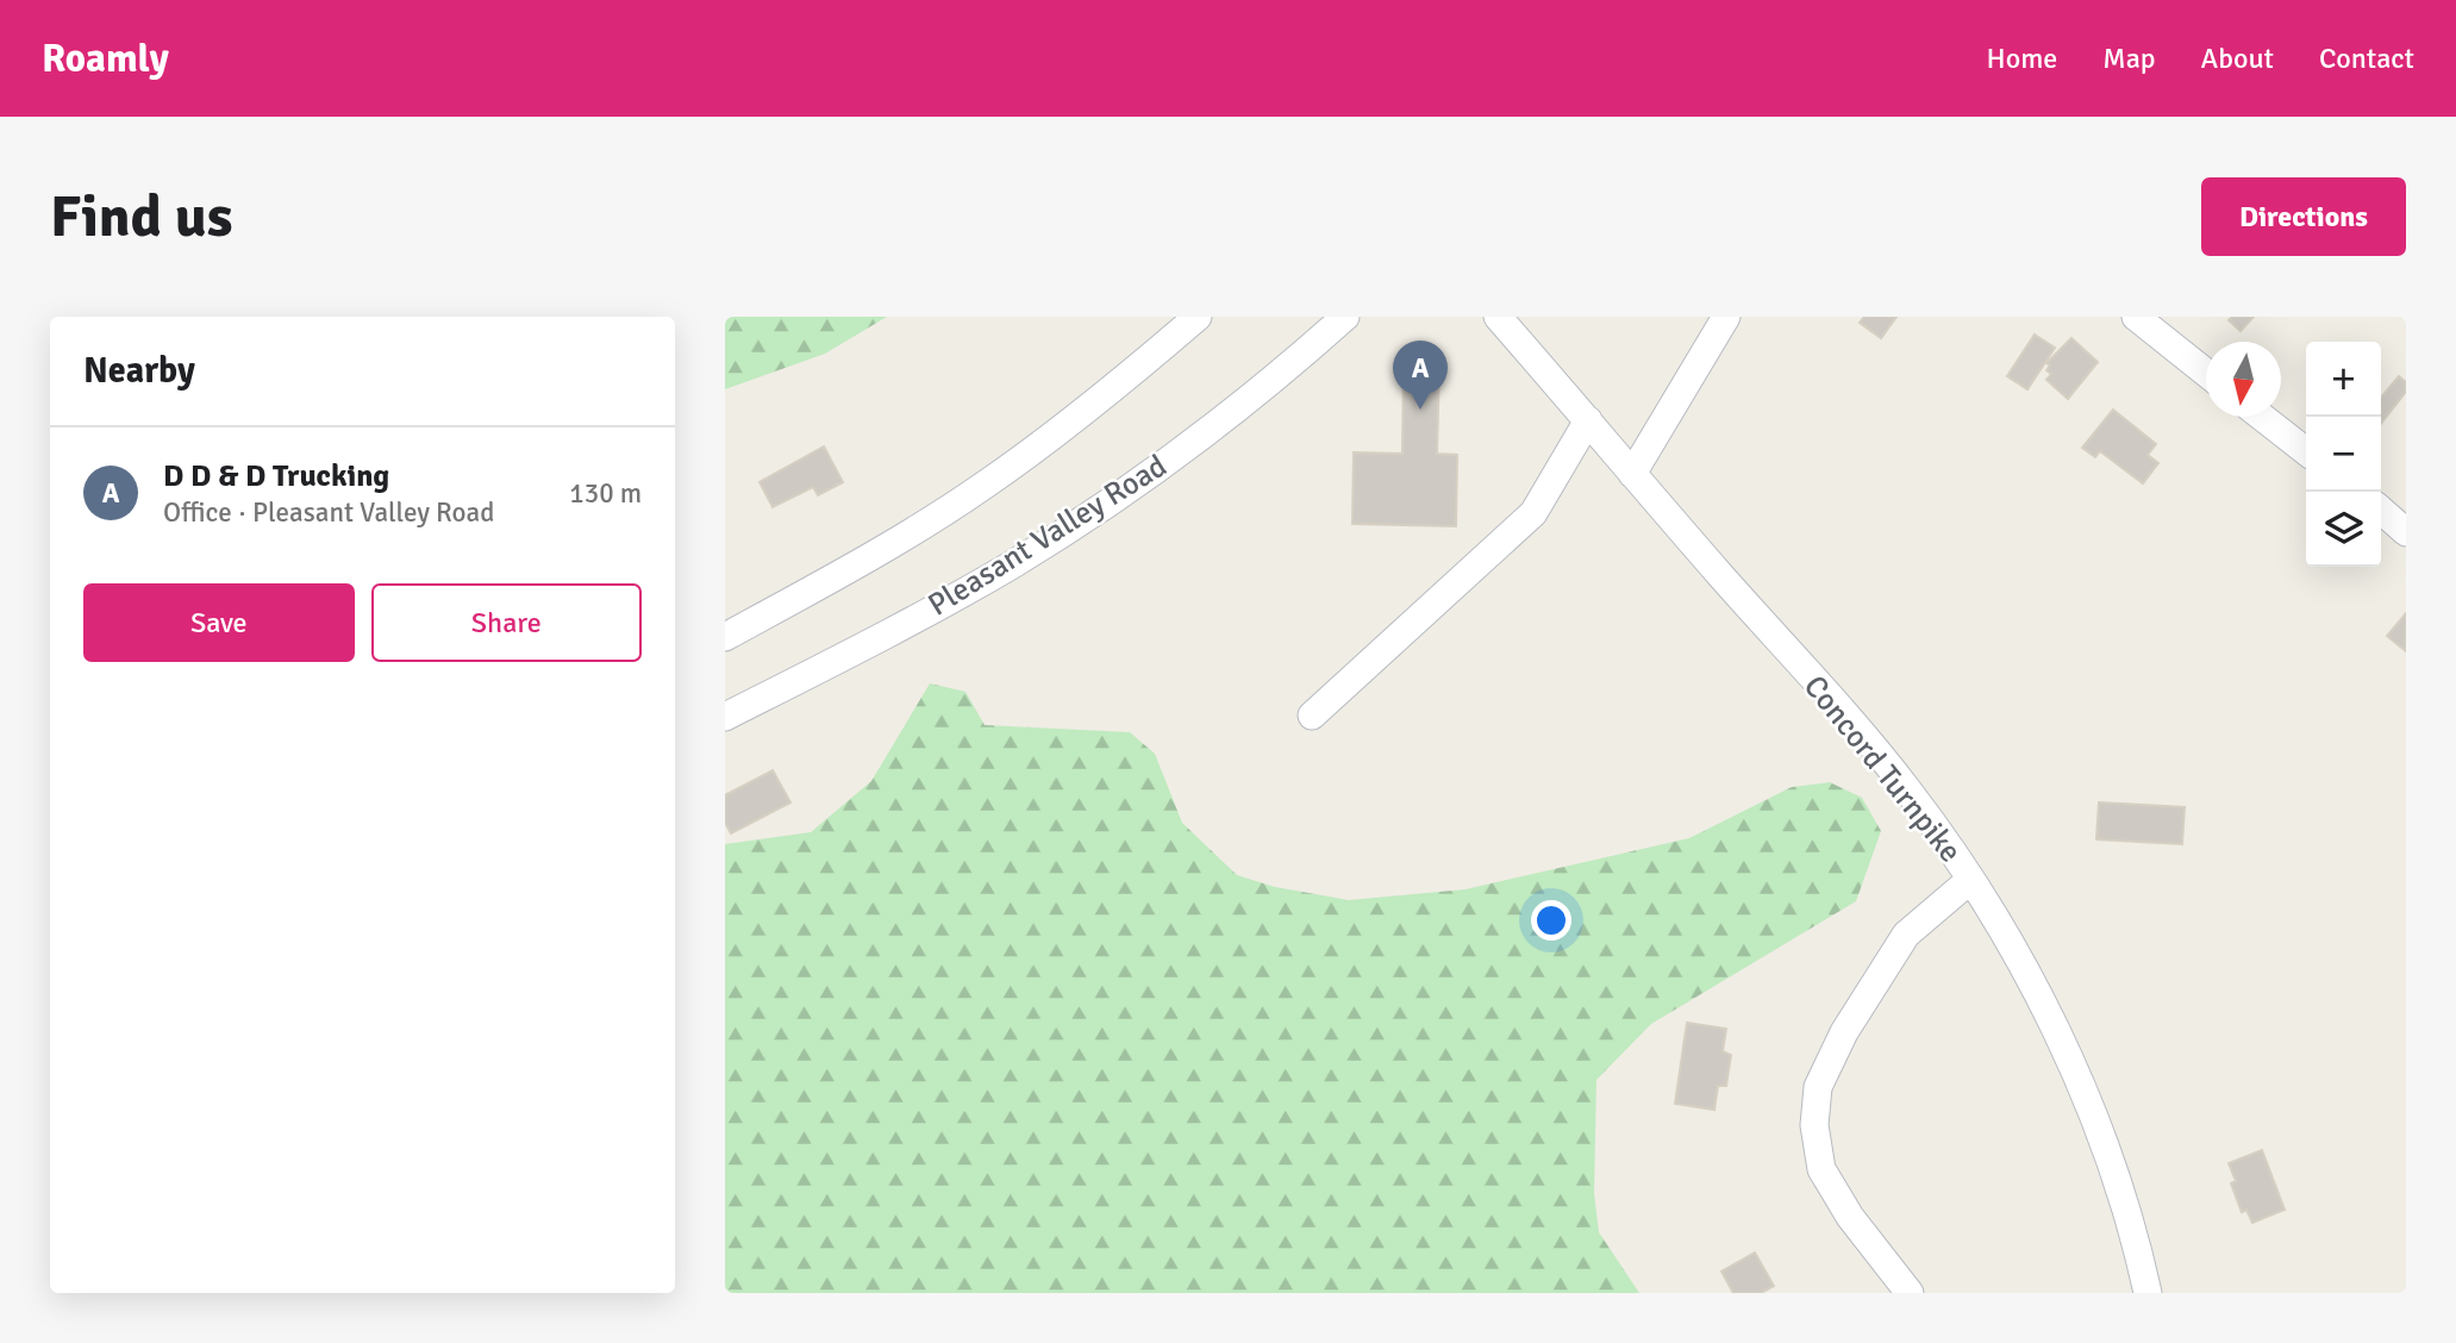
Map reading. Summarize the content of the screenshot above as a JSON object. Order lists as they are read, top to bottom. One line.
{"streets":{"street":["Pleasant Valley Road","Concord Turnpike"]},"north":"bottom","page":{"header":"Roamly","nav":["Home","Map","About","Contact"],"buttons":["Directions",["Save","Share"]],"title":"Find us","heading":"Nearby","pins":"A","map_buttons":["+","−"],"list":[{"mark":"A","name":"D D & D Trucking","note":"Office · Pleasant Valley Road","value":"130 m"}]}}
